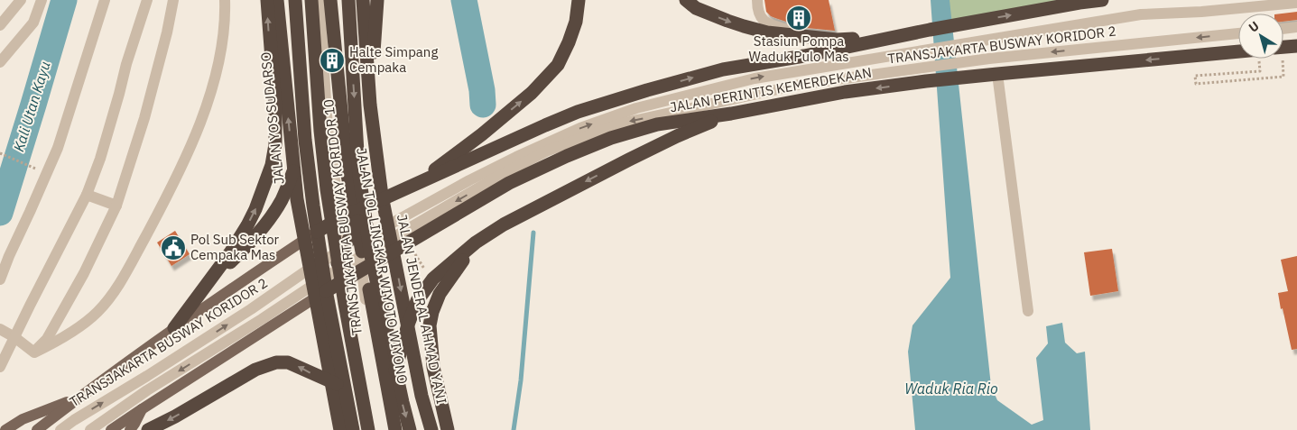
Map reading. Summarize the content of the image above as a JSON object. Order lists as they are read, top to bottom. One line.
{"streets":{"highway":["JALAN PERINTIS KEMERDEKAAN","JALAN YOS SUDARSO","JALAN TOL LINGKAR WIYOTO WIYONO","JALAN JENDERAL AHMAD YANI"],"lane":["TRANSJAKARTA BUSWAY KORIDOR 2","TRANSJAKARTA BUSWAY KORIDOR 10"]},"crossings":[["TRANSJAKARTA BUSWAY KORIDOR 2","JALAN PERINTIS KEMERDEKAAN"],["TRANSJAKARTA BUSWAY KORIDOR 2","TRANSJAKARTA BUSWAY KORIDOR 10"],["JALAN PERINTIS KEMERDEKAAN","JALAN YOS SUDARSO"],["JALAN PERINTIS KEMERDEKAAN","TRANSJAKARTA BUSWAY KORIDOR 10"]],"water":["Kali Utan Kayu","Waduk Ria Rio"],"places":{"building":["Stasiun Pompa Waduk Pulo Mas","Halte Simpang Cempaka"],"public building":["Pol Sub Sektor Cempaka Mas"]},"north":"top left"}
